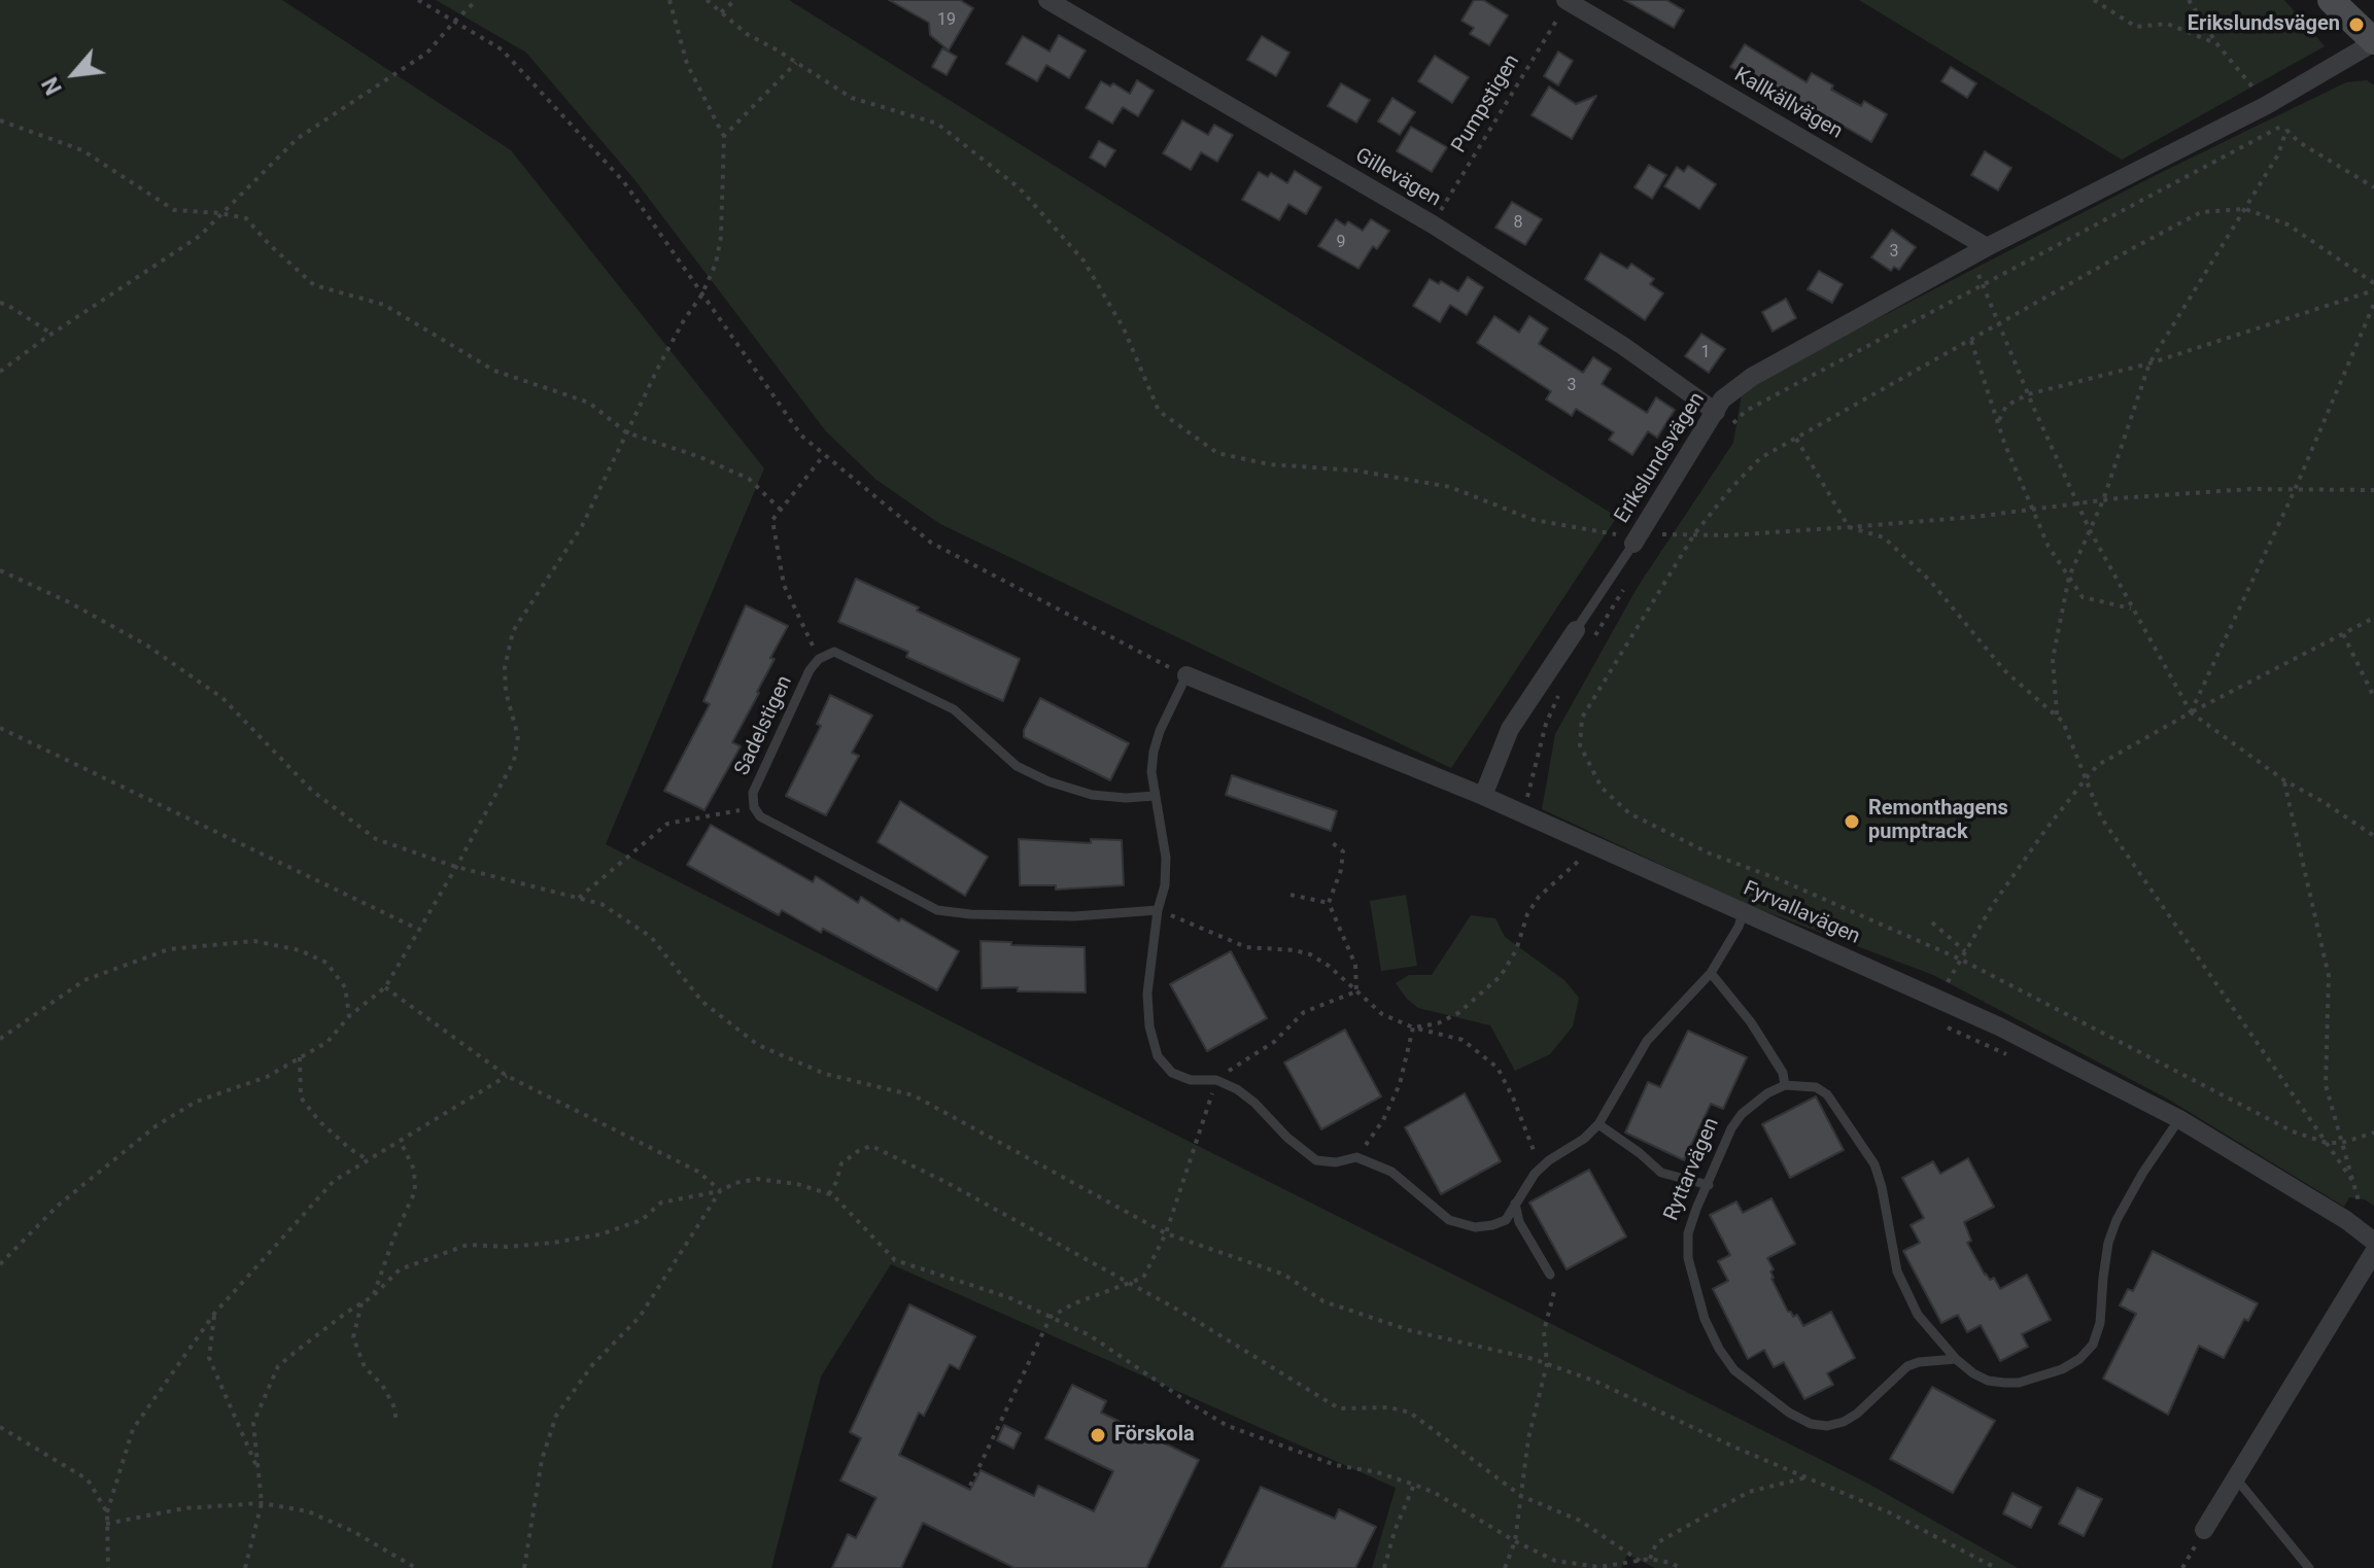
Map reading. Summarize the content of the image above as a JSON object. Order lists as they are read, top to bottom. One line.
{"streets":{"street":["Kallkällvägen","Gillevägen","Erikslundsvägen","Fyrvallavägen"],"lane":["Sadelstigen","Ryttarvägen"],"path":["Pumpstigen"]},"crossings":[["Pumpstigen","Kallkällvägen"],["Pumpstigen","Gillevägen"],["Kallkällvägen","Erikslundsvägen"],["Gillevägen","Erikslundsvägen"],["Erikslundsvägen","Fyrvallavägen"]],"places":["Erikslundsvägen","Remonthagens pumptrack","Förskola"],"house_numbers":["19","8","9","3","1","3"],"north":"bottom left"}
